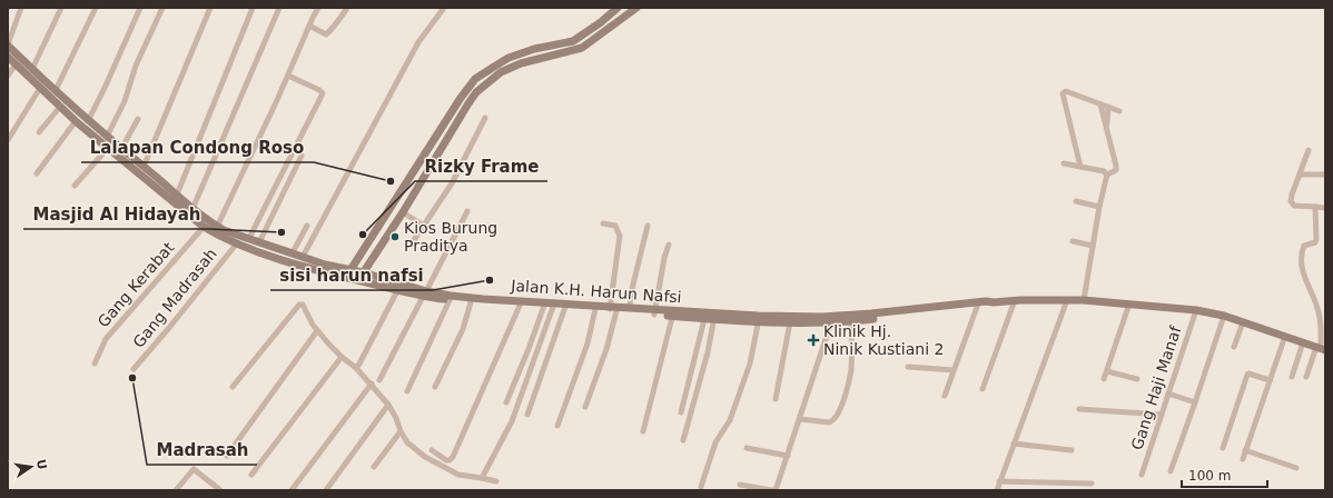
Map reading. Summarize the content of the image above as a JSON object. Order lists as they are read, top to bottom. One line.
{"streets":{"main road":["Jalan K.H. Harun Nafsi"],"street":["Gang Kerabat","Gang Madrasah","Gang Haji Manaf"]},"crossings":[["Gang Kerabat","Jalan K.H. Harun Nafsi"],["Jalan K.H. Harun Nafsi","Gang Madrasah"],["Jalan K.H. Harun Nafsi","Gang Haji Manaf"]],"places":{"other":["Lalapan Condong Roso","Masjid Al Hidayah","Rizky Frame","Kios Burung Praditya","sisi harun nafsi","Madrasah"],"health":["Klinik Hj. Ninik Kustiani 2"]},"scale_bar":"100 m","north":"right"}
